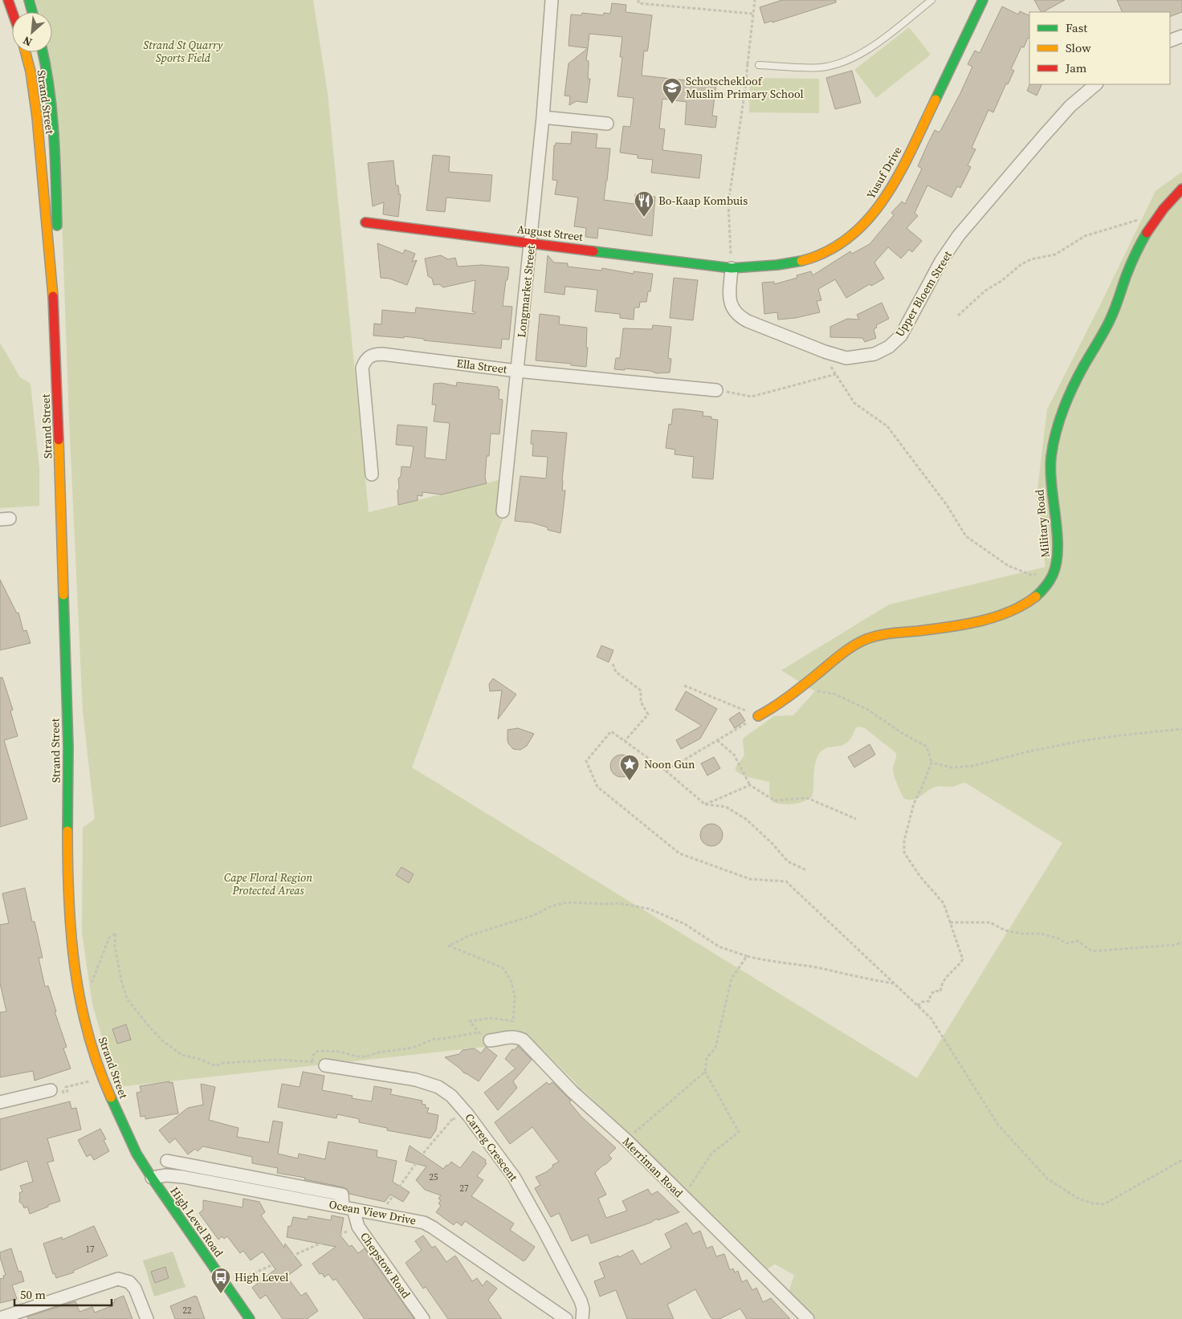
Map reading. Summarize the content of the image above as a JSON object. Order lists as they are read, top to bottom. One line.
{"streets":{"street":["Strand Street","Yusuf Drive","August Street","Longmarket Street","Upper Bloem Street","Ella Street","Military Road","Carreg Crescent","Merriman Road","Ocean View Drive","High Level Road","Chepstow Road"]},"crossings":[["Strand Street","Ocean View Drive"],["Strand Street","High Level Road"],["Yusuf Drive","August Street"],["Yusuf Drive","Upper Bloem Street"],["August Street","Longmarket Street"],["August Street","Upper Bloem Street"],["Longmarket Street","Ella Street"],["Ocean View Drive","High Level Road"],["Ocean View Drive","Chepstow Road"]],"parks":["Strand St Quarry Sports Field","Cape Floral Region Protected Areas"],"places":{"school or university":["Schotschekloof Muslim Primary School"],"restaurant":["Bo-Kaap Kombuis"],"place":["Noon Gun"],"bus stop":["High Level"]},"house_numbers":["25","27","17","22"],"legend":["Fast","Slow","Jam"],"scale_bar":"50 m","north":"bottom left"}
